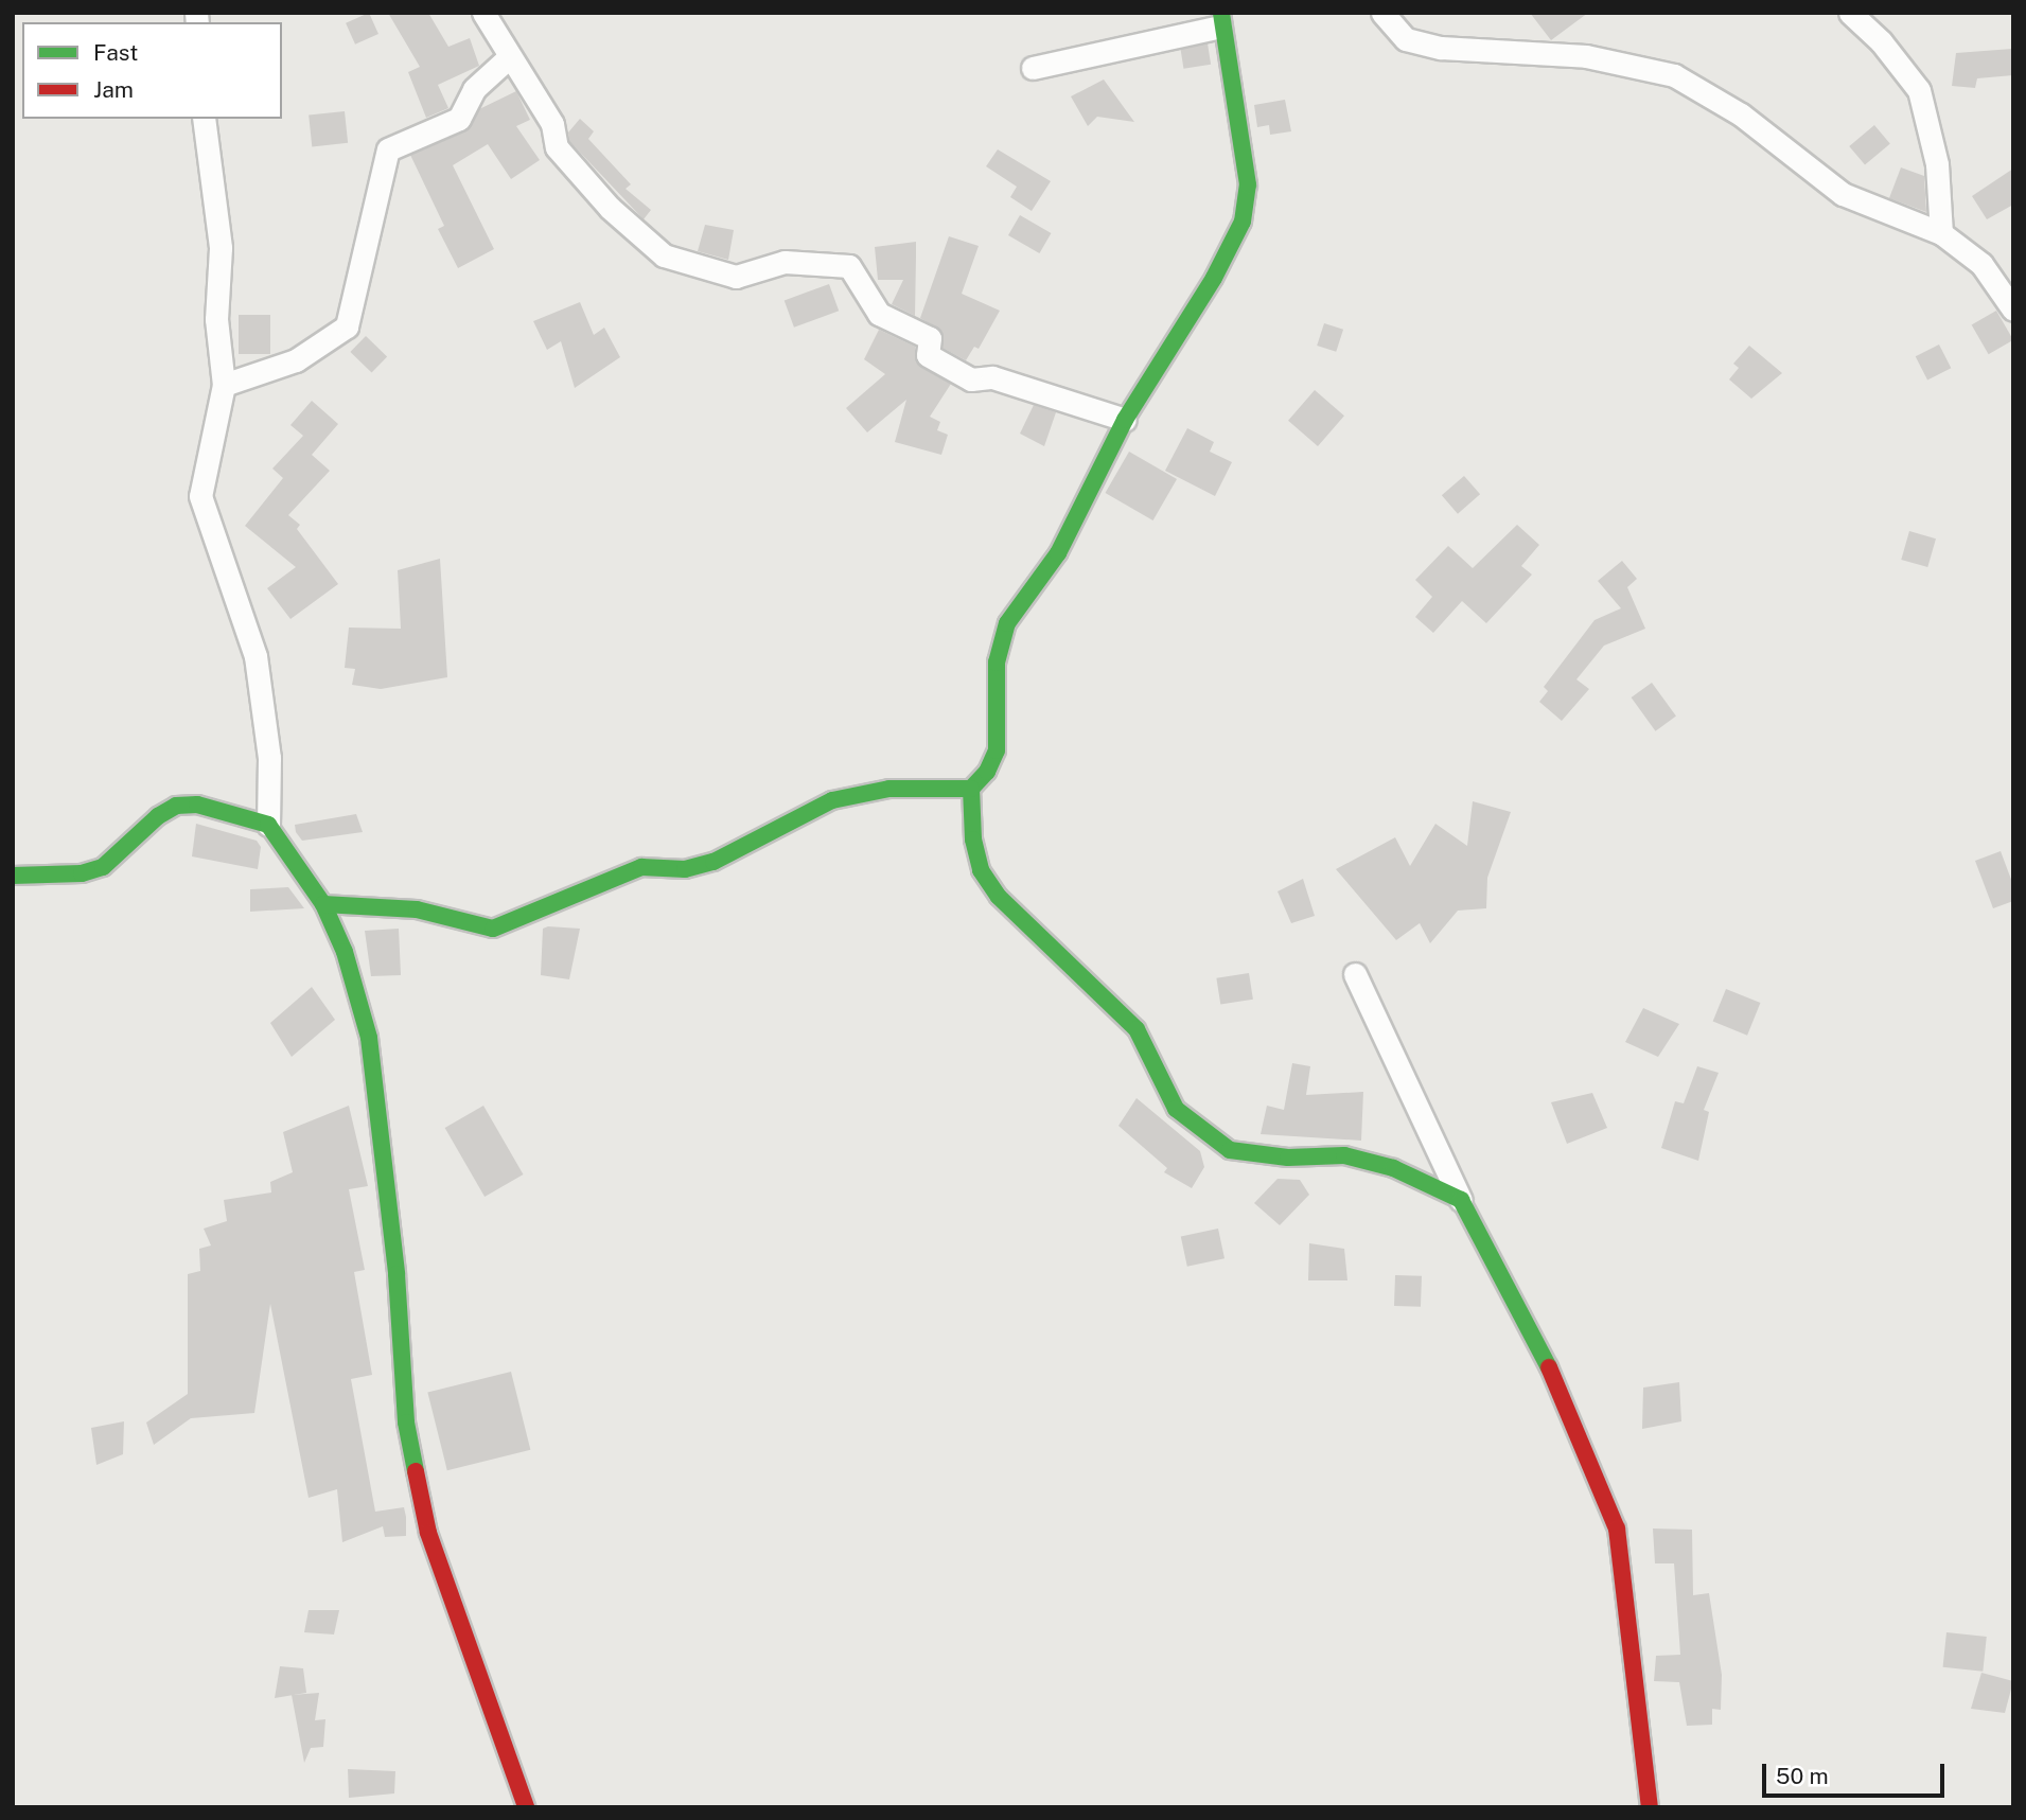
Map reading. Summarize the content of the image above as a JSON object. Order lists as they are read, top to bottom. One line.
{"legend":["Fast","Jam"],"scale_bar":"50 m"}
